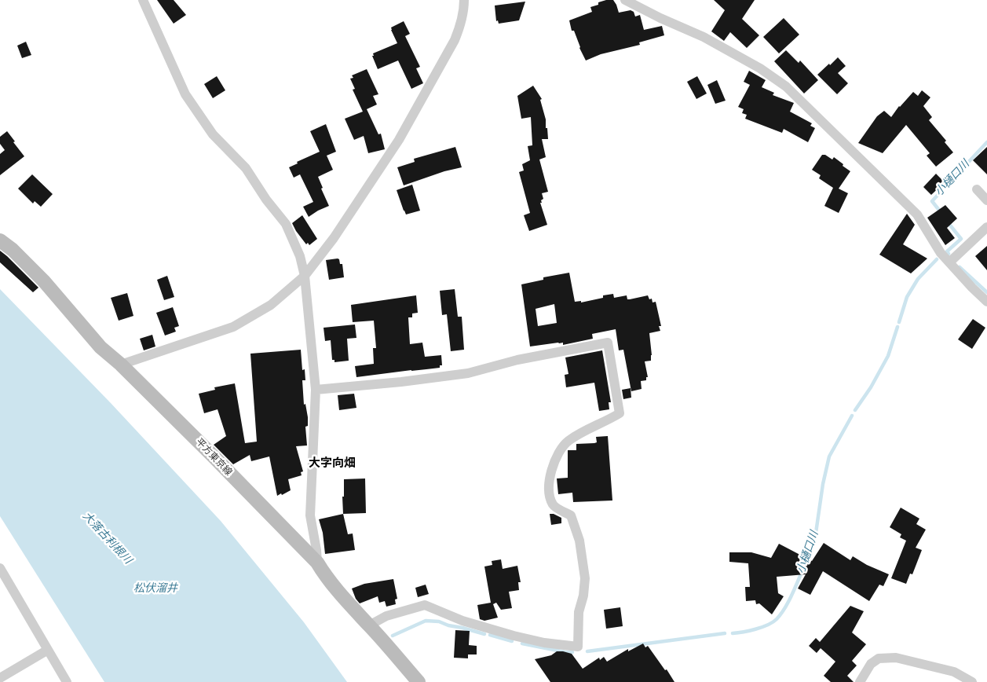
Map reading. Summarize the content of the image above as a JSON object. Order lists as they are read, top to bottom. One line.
{"streets":{"main road":["平方東京線"]},"districts":["大字向畑"],"water":["小樋口川","大落古利根川","松伏溜井"]}
